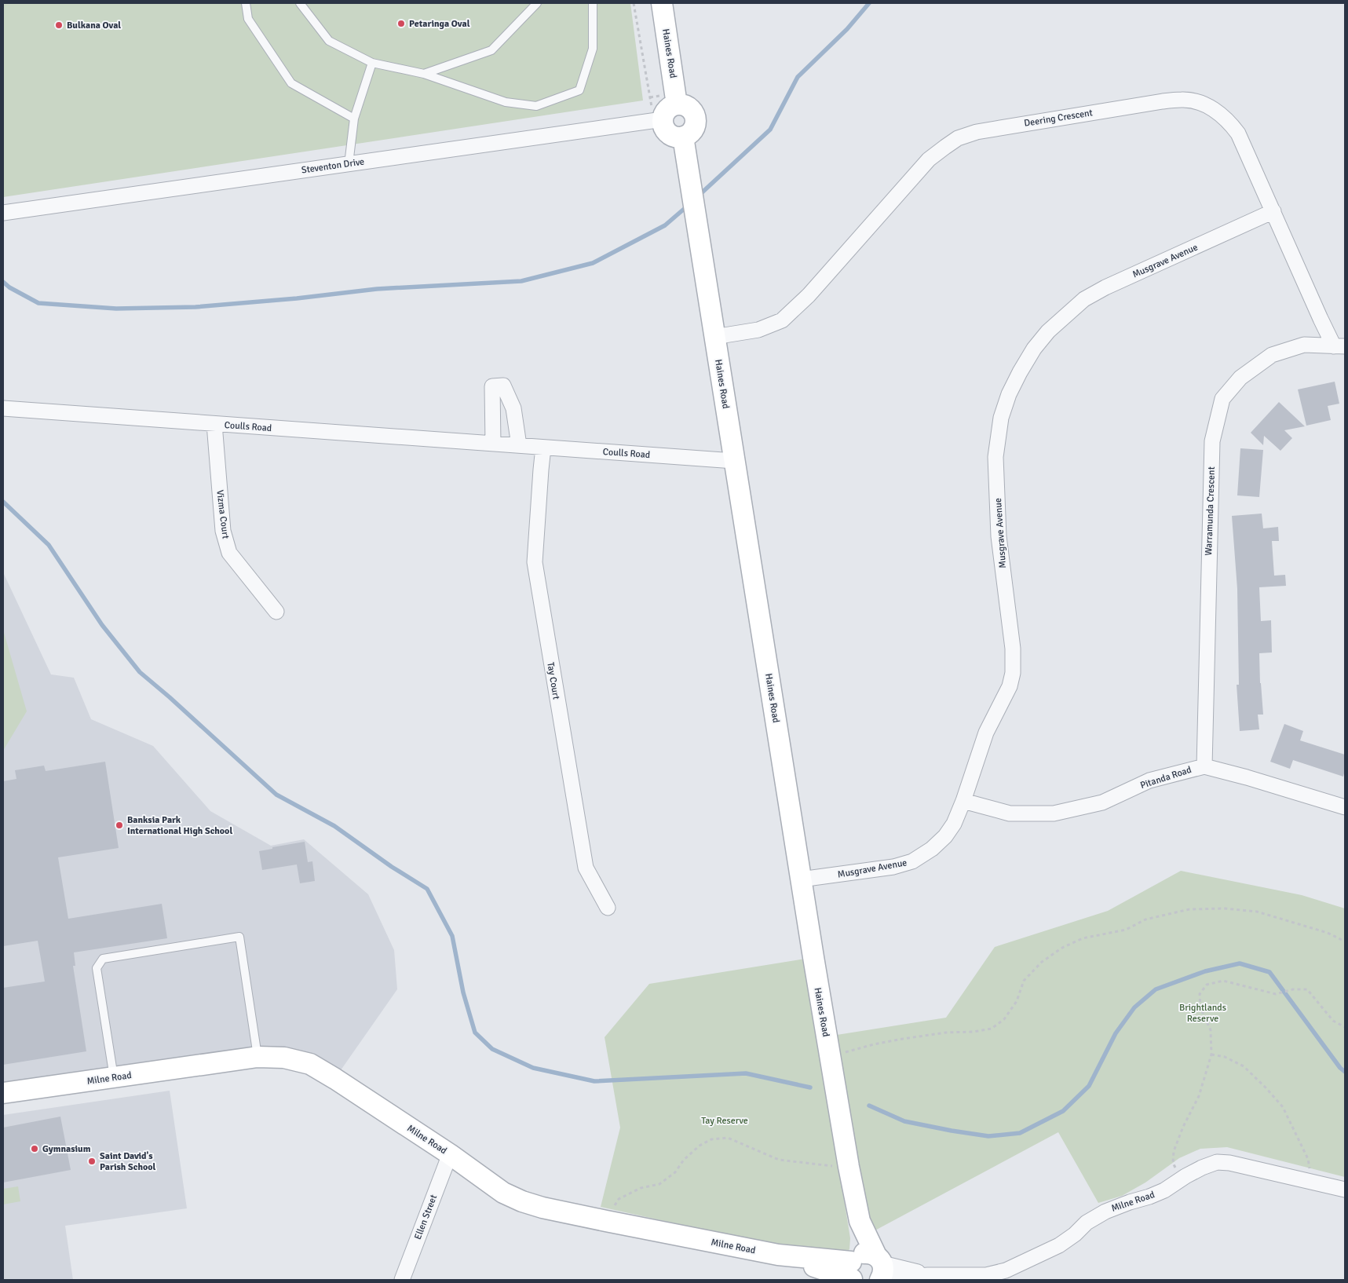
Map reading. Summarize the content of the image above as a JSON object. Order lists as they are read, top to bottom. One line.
{"streets":{"main road":["Haines Road","Milne Road"],"street":["Deering Crescent","Steventon Drive","Musgrave Avenue","Coulls Road","Warramunda Crescent","Vizma Court","Tay Court","Pitanda Road","Ellen Street"]},"crossings":[["Haines Road","Deering Crescent"],["Haines Road","Steventon Drive"],["Haines Road","Musgrave Avenue"],["Haines Road","Coulls Road"],["Haines Road","Milne Road"],["Deering Crescent","Musgrave Avenue"],["Deering Crescent","Warramunda Crescent"],["Musgrave Avenue","Pitanda Road"],["Coulls Road","Vizma Court"],["Coulls Road","Tay Court"],["Warramunda Crescent","Pitanda Road"],["Milne Road","Ellen Street"]],"parks":["Brightlands Reserve","Tay Reserve"],"places":["Petaringa Oval","Bulkana Oval","Banksia Park International High School","Gymnasium","Saint David's Parish School"]}
